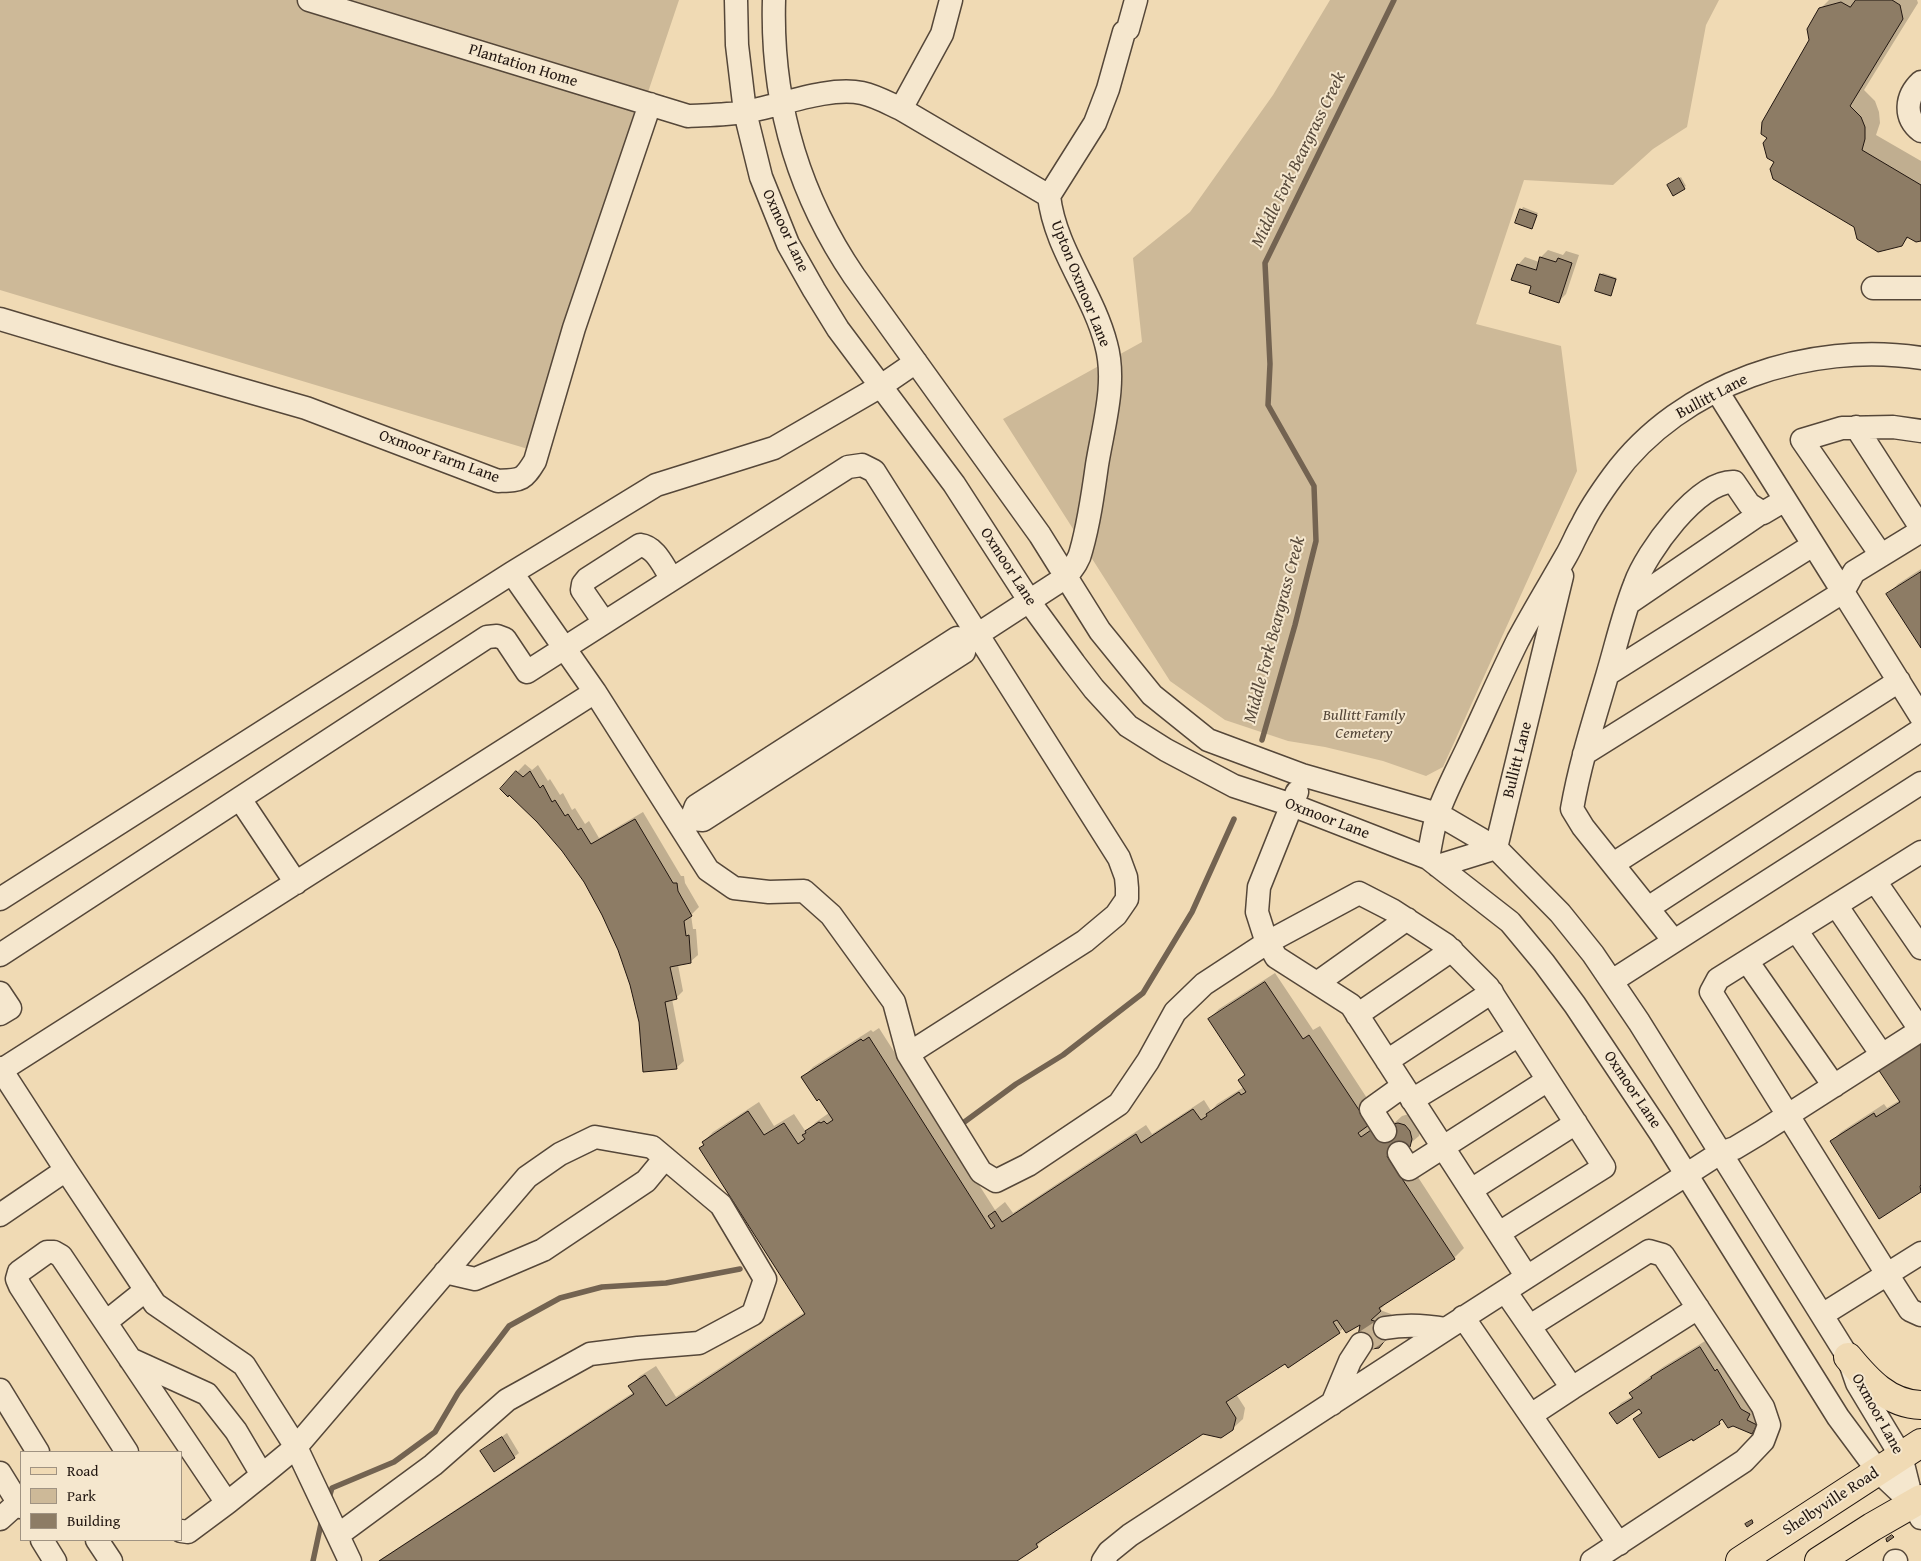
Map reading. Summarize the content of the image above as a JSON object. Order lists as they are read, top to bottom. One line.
{"streets":{"main road":["Shelbyville Road"],"street":["Plantation Home","Oxmoor Lane","Upton Oxmoor Lane","Bullitt Lane","Oxmoor Farm Lane"]},"crossings":[["Plantation Home","Oxmoor Farm Lane"],["Oxmoor Lane","Upton Oxmoor Lane"],["Oxmoor Lane","Bullitt Lane"],["Oxmoor Lane","Shelbyville Road"]],"water":["Middle Fork Beargrass Creek"],"parks":["Bullitt Family Cemetery"],"legend":["Road","Park","Building"]}
